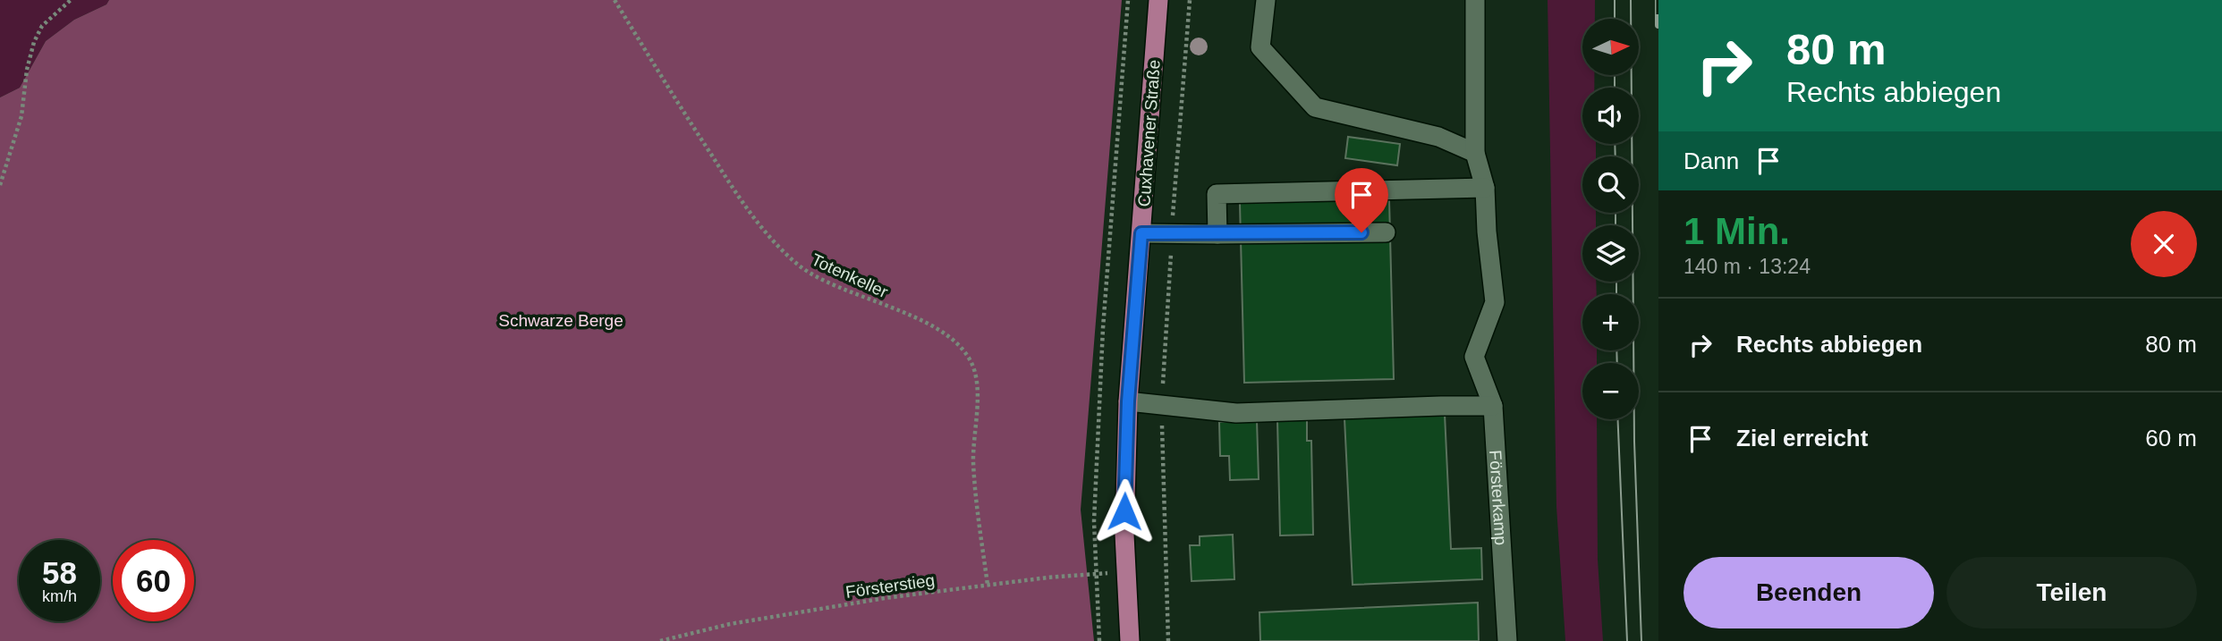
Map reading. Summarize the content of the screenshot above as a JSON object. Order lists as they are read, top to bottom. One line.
{"streets":{"main road":["Cuxhavener Straße"],"street":["Försterkamp"],"path":["Totenkeller","Försterstieg"]},"crossings":[["Cuxhavener Straße","Försterstieg"],["Totenkeller","Försterstieg"]],"parks":["Schwarze Berge"],"north":"right","page":{"turn":["80 m","Rechts abbiegen"],"map_buttons":["+","−"],"then":"Dann","heading":["1 Min.","140 m · 13:24"],"list":[{"name":"Rechts abbiegen","value":"80 m"},{"name":"Ziel erreicht","value":"60 m"}],"speed":"58 km/h","limit":"60","buttons":["Beenden","Teilen"]}}
